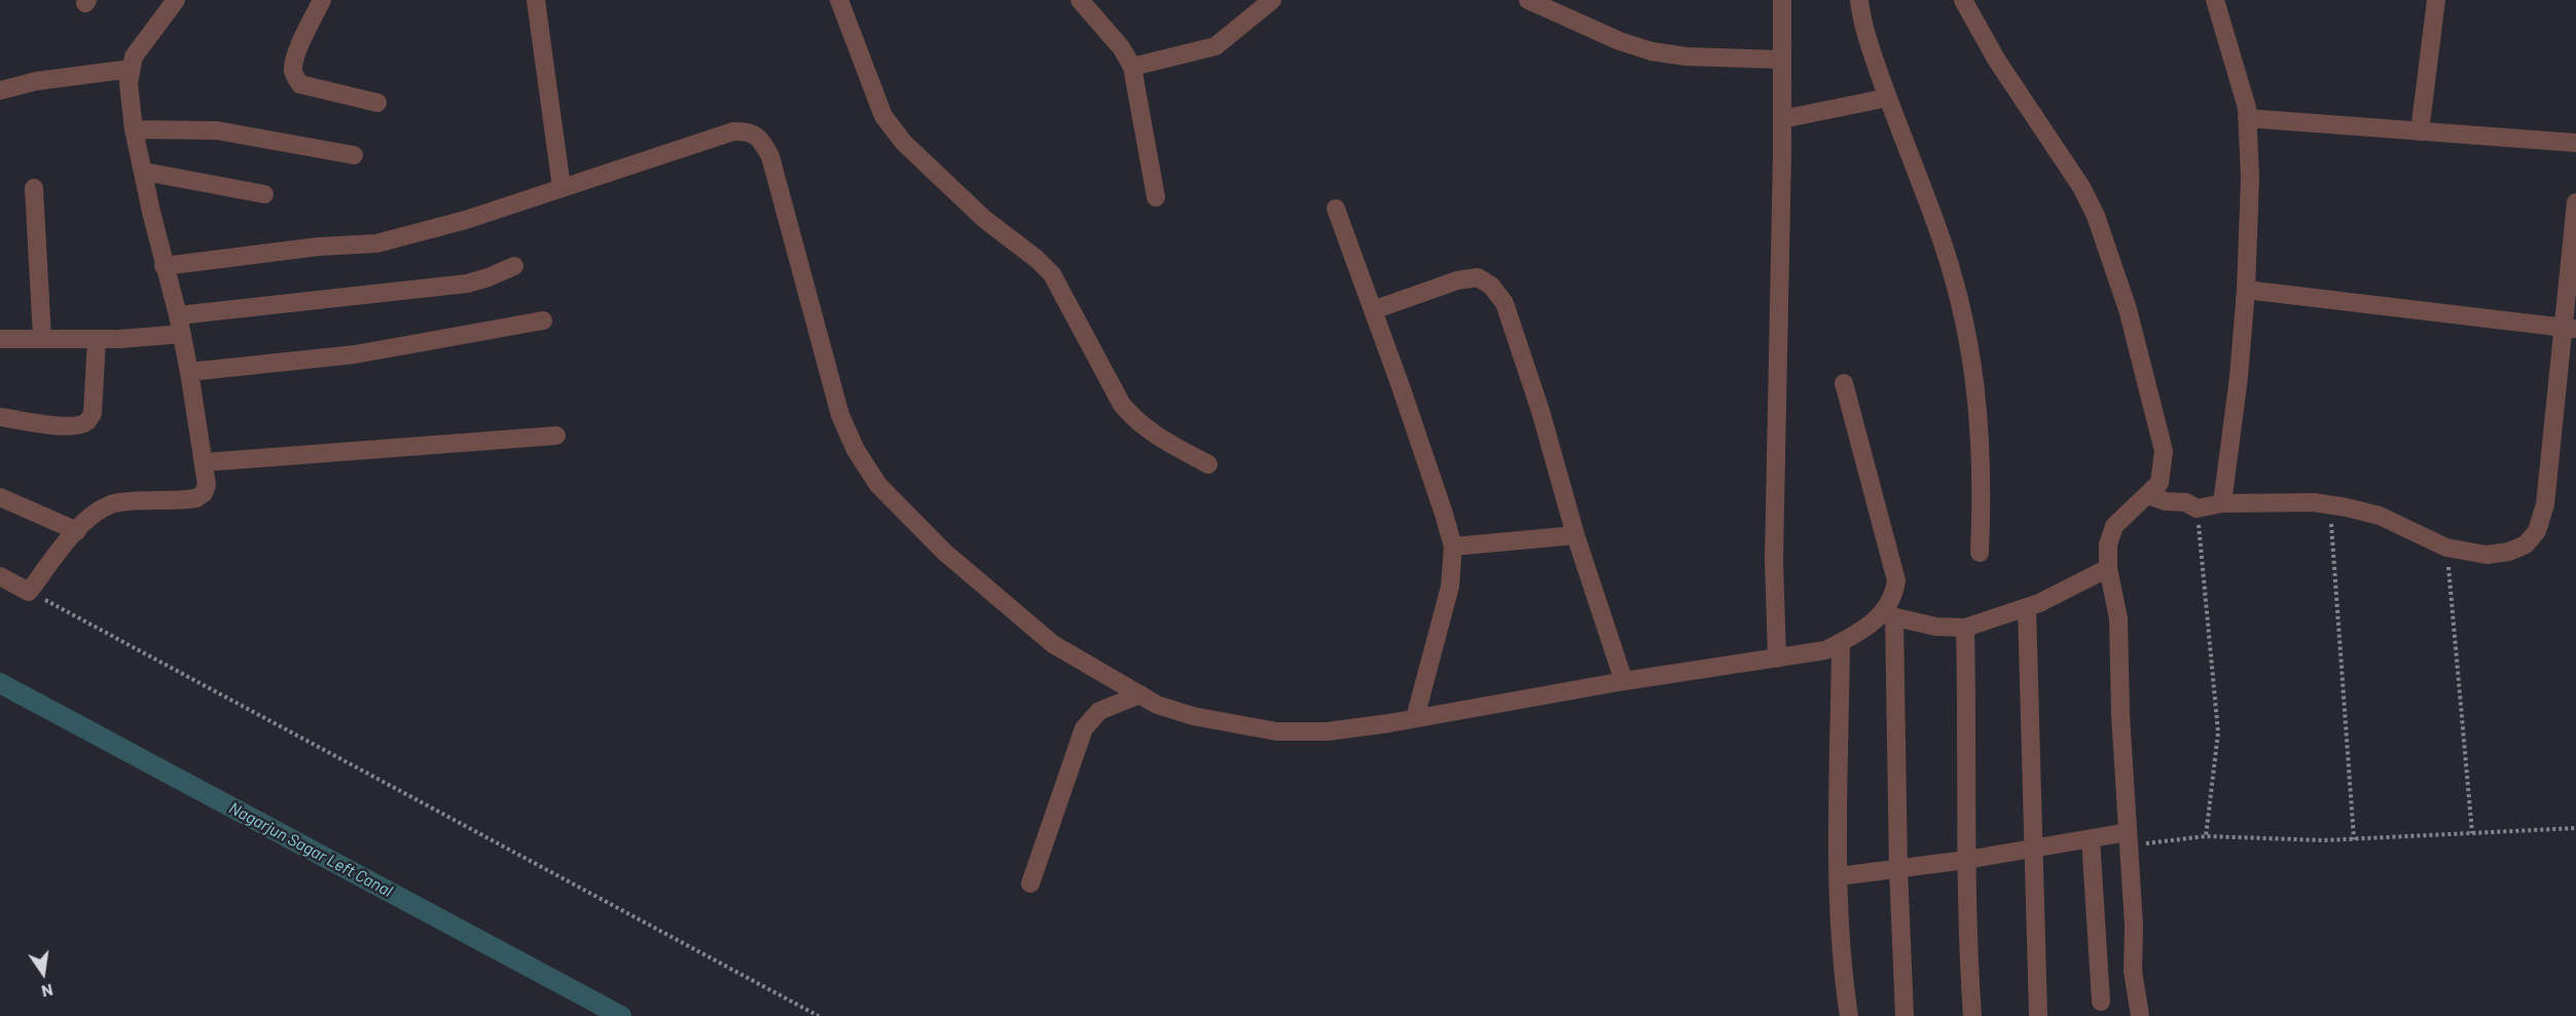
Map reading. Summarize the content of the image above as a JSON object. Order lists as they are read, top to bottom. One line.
{"water":["Nagarjun Sagar Left Canal"],"north":"bottom"}
